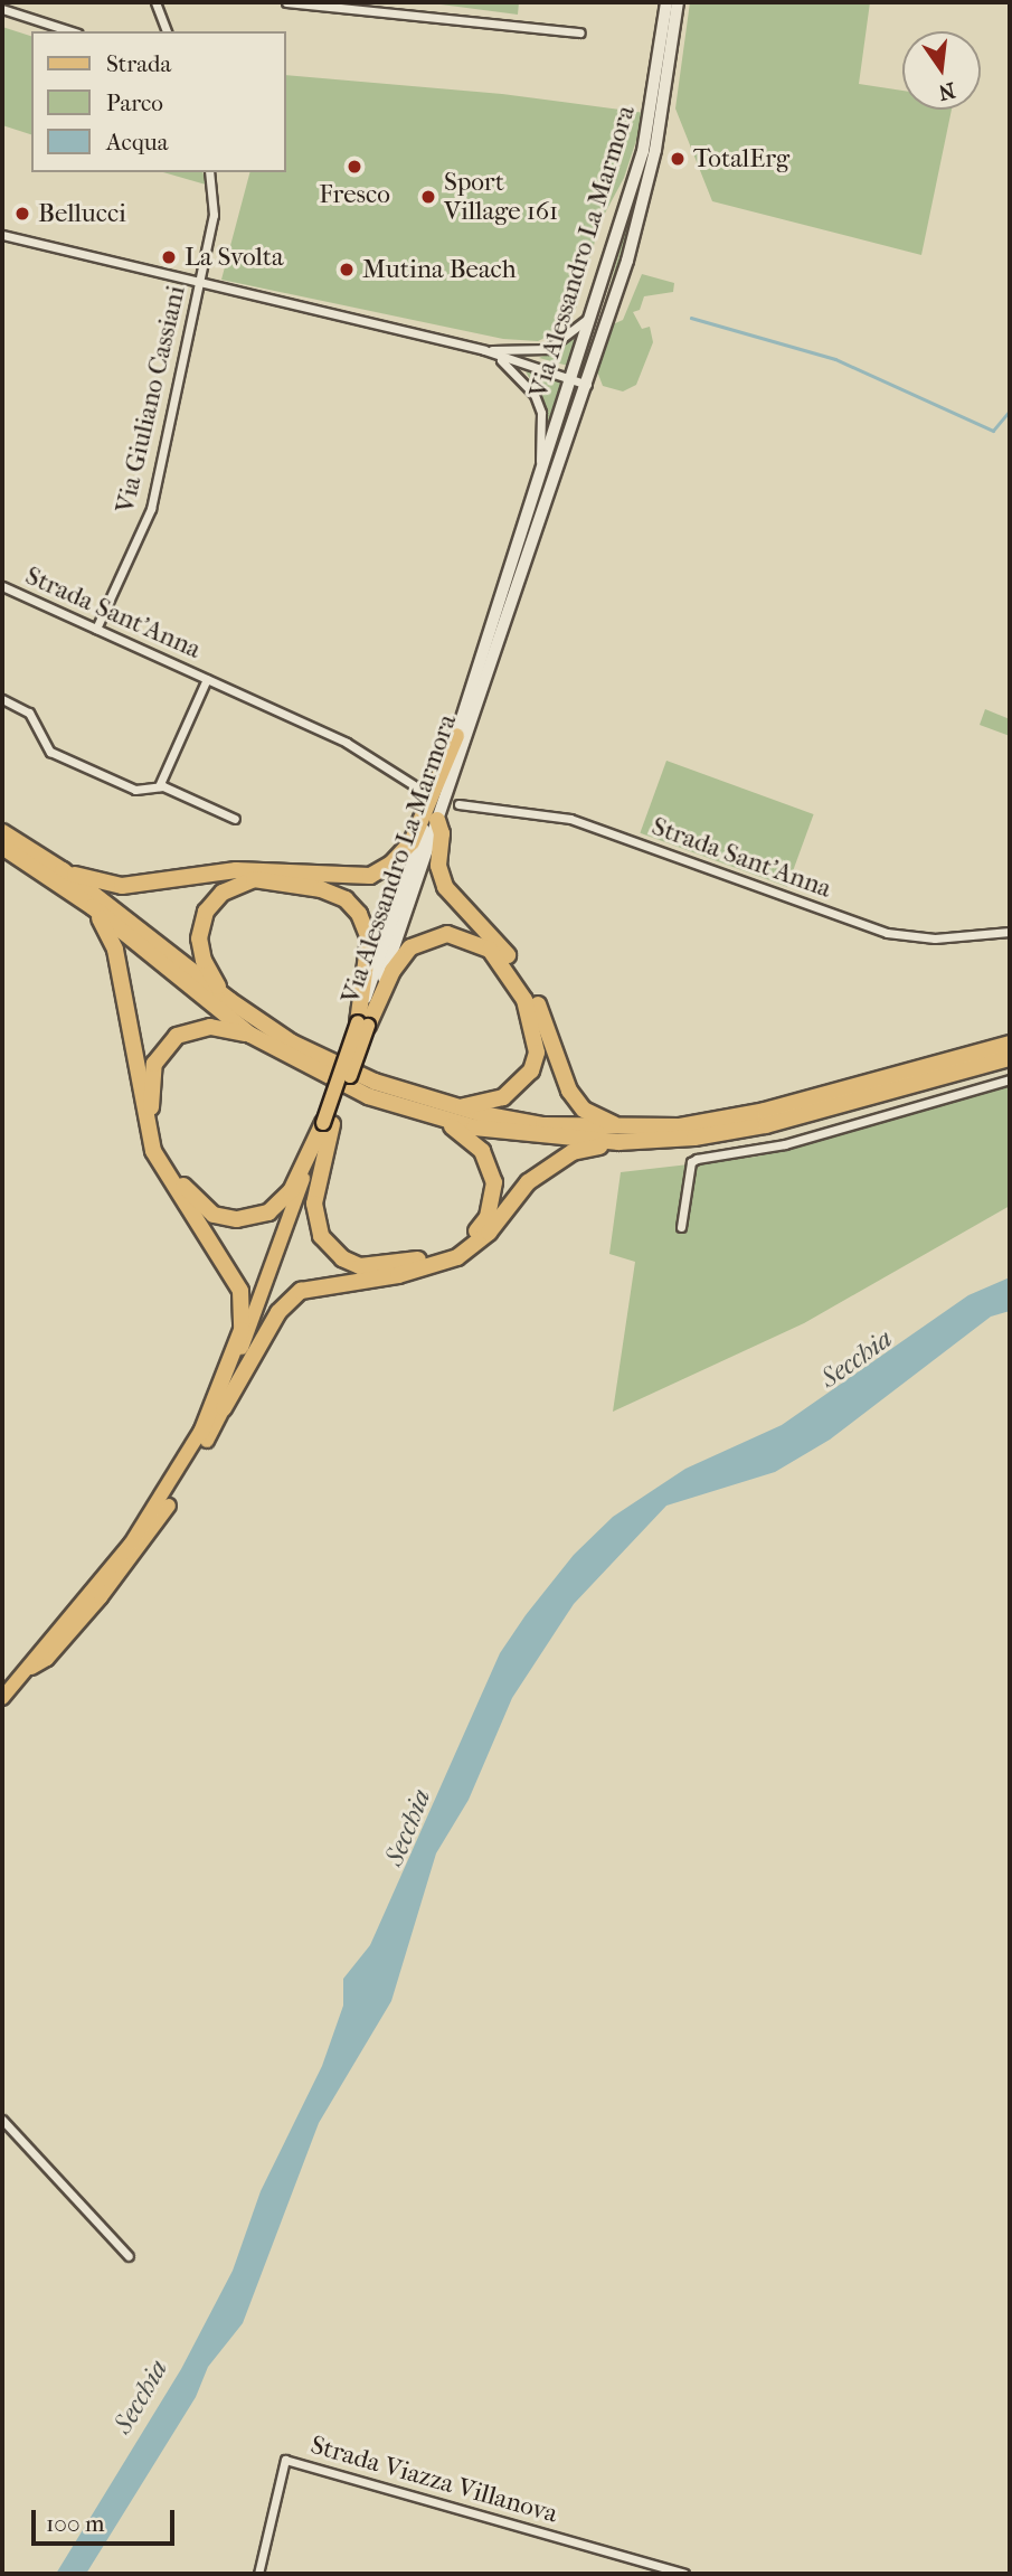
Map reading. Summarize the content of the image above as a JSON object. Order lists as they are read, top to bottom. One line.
{"streets":{"main road":["Via Alessandro La Marmora"],"street":["Via Giuliano Cassiani","Strada Sant'Anna","Strada Viazza Villanova"]},"crossings":[["Via Giuliano Cassiani","Strada Sant'Anna"]],"water":["Secchia"],"places":["TotalErg","Fresco","Sport Village 161","Bellucci","La Svolta","Mutina Beach"],"legend":["Strada","Parco","Acqua"],"scale_bar":"100 m","north":"bottom"}
